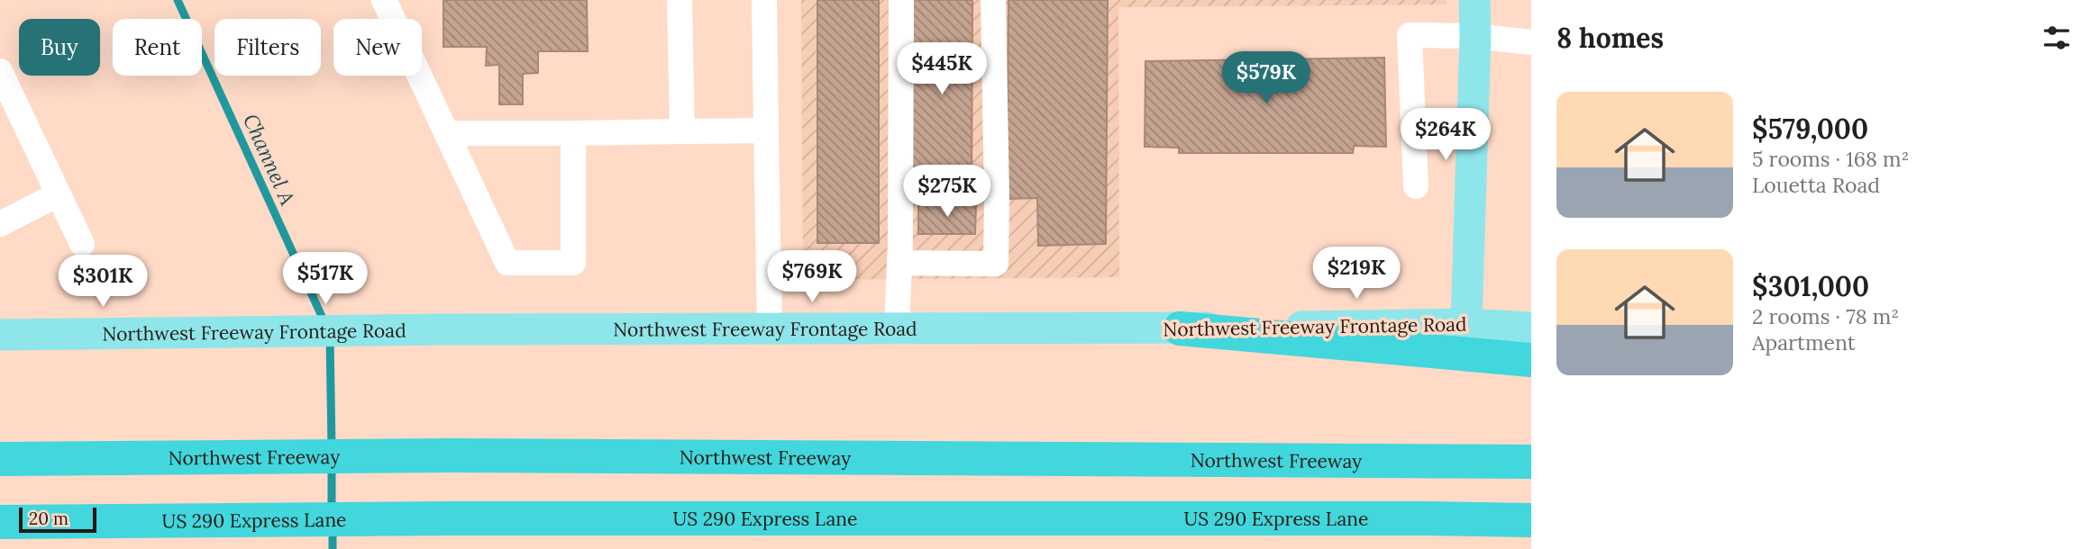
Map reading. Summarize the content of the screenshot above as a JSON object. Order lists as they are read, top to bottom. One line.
{"streets":{"highway":["Northwest Freeway","US 290 Express Lane"],"main road":["Northwest Freeway Frontage Road"]},"water":["Channel A"],"scale_bar":"20 m","page":{"heading":"8 homes","chip":["Buy","Rent","Filters","New"],"price":["$445K","$579K","$264K","$275K","$219K","$769K","$517K","$301K"],"list":[{"name":"$579,000","note":"5 rooms · 168 m² · Louetta Road"},{"name":"$301,000","note":"2 rooms · 78 m² · Apartment"}],"scale":"20 m"}}
